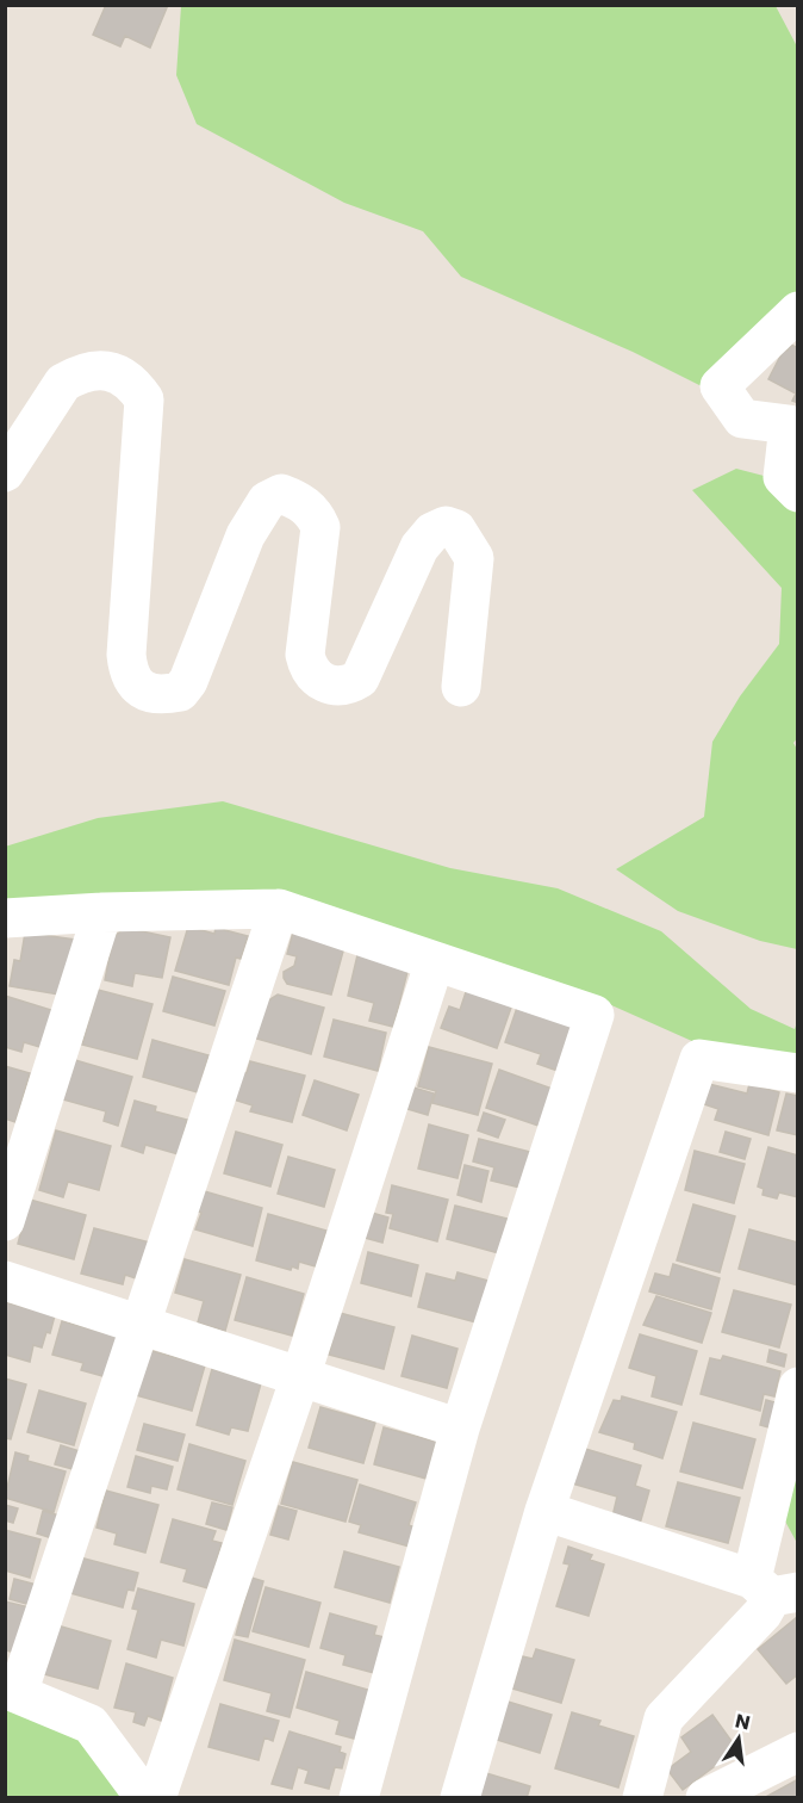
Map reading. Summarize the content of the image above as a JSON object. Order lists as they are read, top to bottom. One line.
{"north":"top"}
